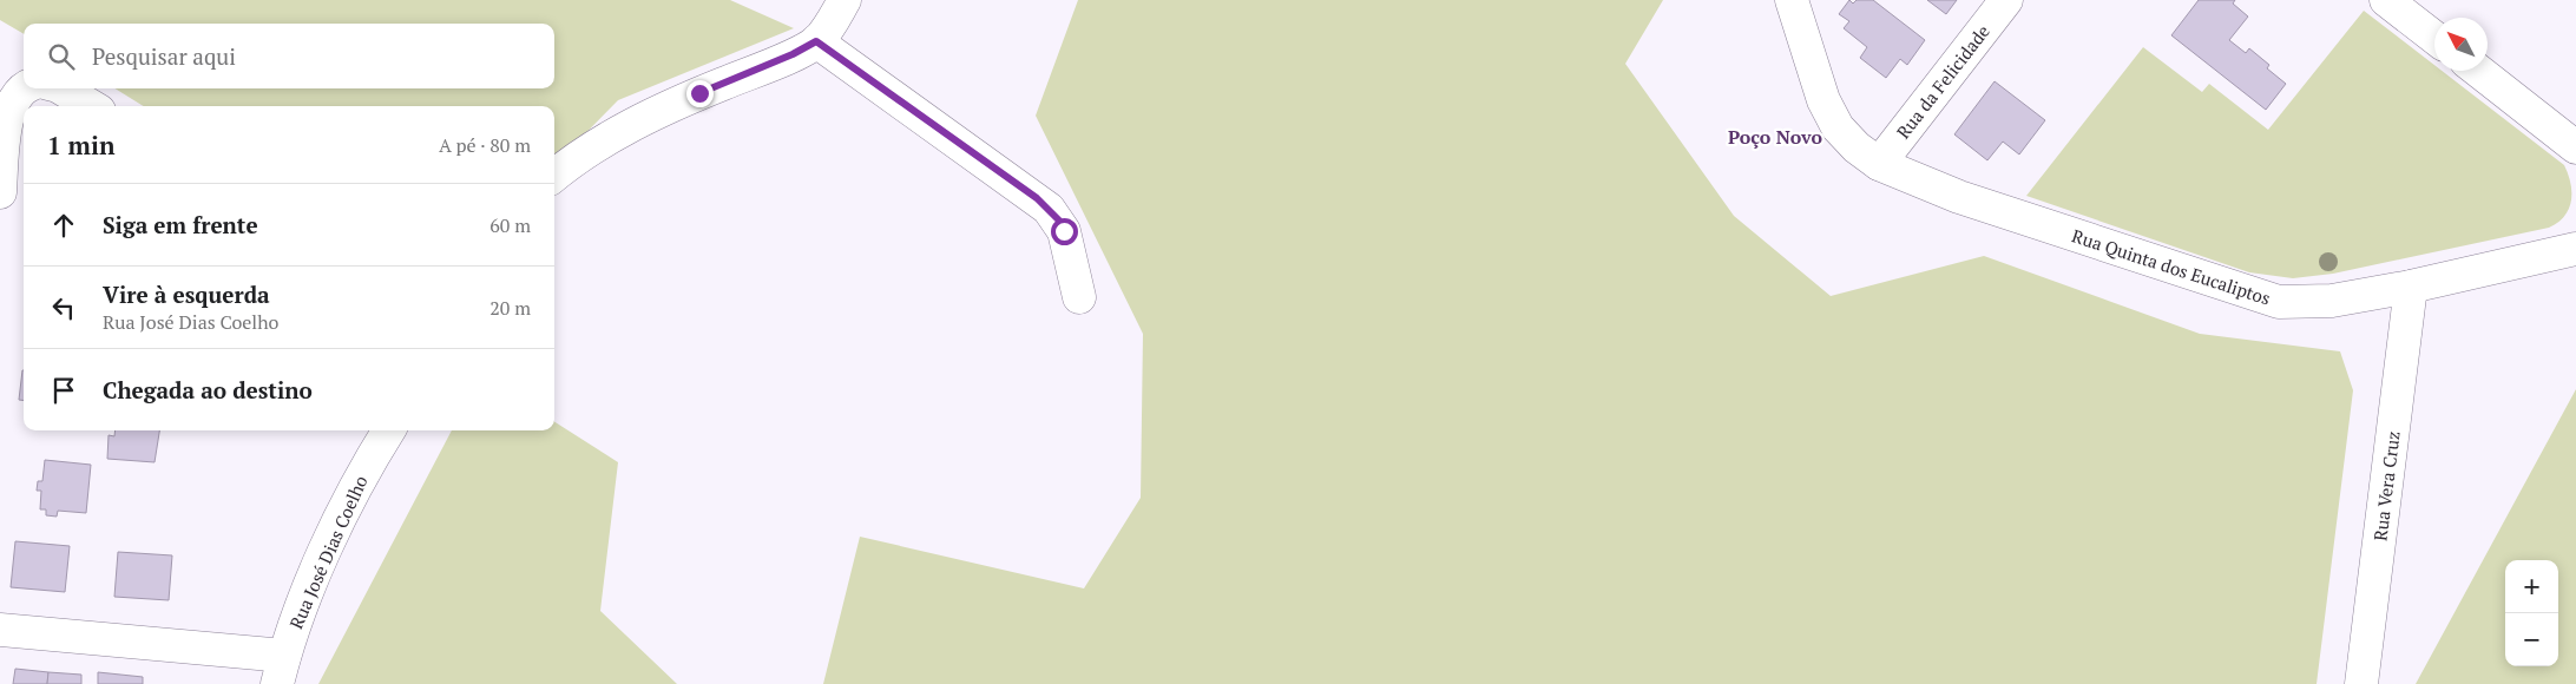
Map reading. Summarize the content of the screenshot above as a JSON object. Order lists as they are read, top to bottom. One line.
{"streets":{"street":["Rua da Felicidade","Rua Quinta dos Eucaliptos","Rua Vera Cruz","Rua José Dias Coelho"]},"crossings":[["Rua da Felicidade","Rua Quinta dos Eucaliptos"],["Rua Quinta dos Eucaliptos","Rua Vera Cruz"]],"districts":["Poço Novo"],"north":"top left","page":{"search":"Pesquisar aqui","heading":["1 min","A pé · 80 m"],"list":[["Siga em frente","60 m"],["Vire à esquerda","Rua José Dias Coelho","20 m"],"Chegada ao destino"],"map_buttons":["+","−"]}}
